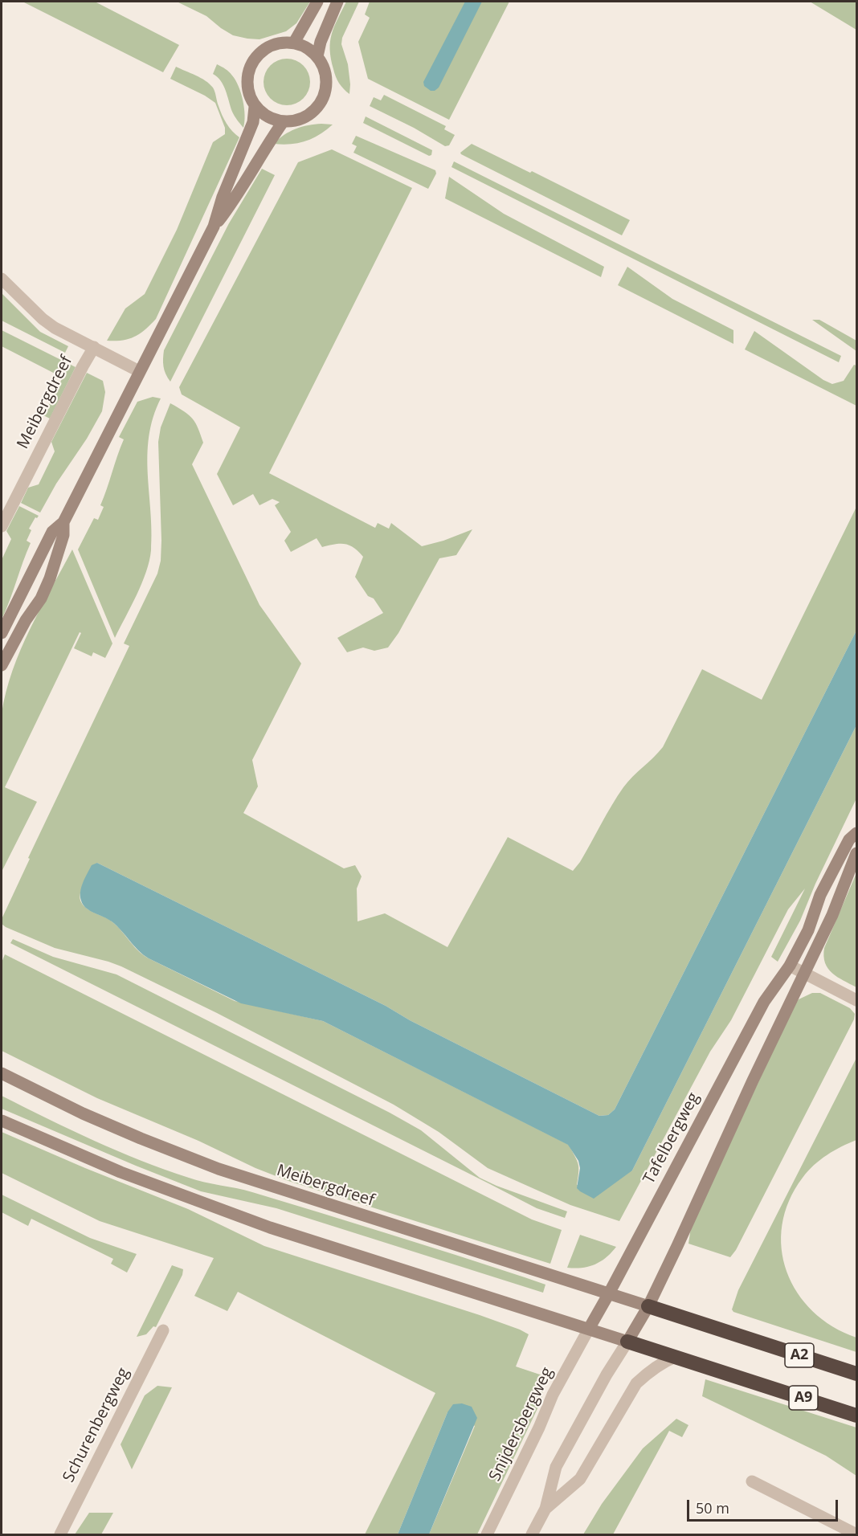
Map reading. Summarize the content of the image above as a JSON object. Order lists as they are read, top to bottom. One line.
{"streets":{"highway":["A2","A9"],"street":["Meibergdreef","Tafelbergweg","Snijdersbergweg","Schurenbergweg"]},"crossings":[["Meibergdreef","Tafelbergweg"],["Meibergdreef","A2"],["Tafelbergweg","Snijdersbergweg"]],"scale_bar":"50 m"}
